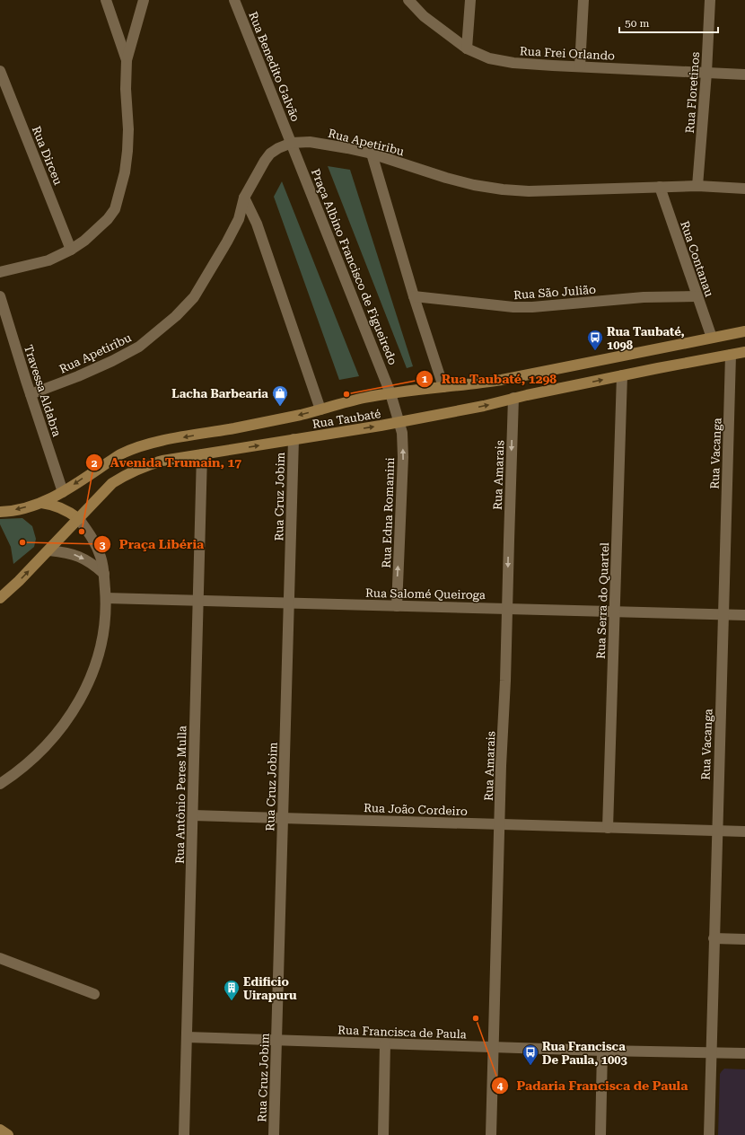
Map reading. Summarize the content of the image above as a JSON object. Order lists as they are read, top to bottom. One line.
{"streets":{"main road":["Rua Taubaté"],"street":["Rua Frei Orlando","Rua Benedito Galvão","Rua Floretinos","Rua Apetiribu","Rua Dirceu","Rua Contanau","Praça Albino Francisco de Figueiredo","Rua São Julião","Travessa Aldabra","Rua Vacanga","Rua Amarais","Rua Cruz Jobim","Rua Edna Romanini","Rua Salomé Queiroga","Rua Serra do Quartel","Rua Antônio Peres Mulla","Rua João Cordeiro","Rua Francisca de Paula"]},"crossings":[["Rua Frei Orlando","Rua Floretinos"],["Rua Benedito Galvão","Rua Apetiribu"],["Rua Benedito Galvão","Praça Albino Francisco de Figueiredo"],["Rua Floretinos","Rua Apetiribu"],["Rua Apetiribu","Rua Contanau"],["Rua Apetiribu","Praça Albino Francisco de Figueiredo"],["Rua Apetiribu","Travessa Aldabra"],["Rua Contanau","Rua São Julião"],["Rua Contanau","Rua Taubaté"],["Praça Albino Francisco de Figueiredo","Rua Taubaté"],["Praça Albino Francisco de Figueiredo","Rua Edna Romanini"],["Travessa Aldabra","Rua Taubaté"],["Rua Taubaté","Rua Vacanga"],["Rua Taubaté","Rua Amarais"],["Rua Taubaté","Rua Cruz Jobim"],["Rua Taubaté","Rua Edna Romanini"],["Rua Taubaté","Rua Serra do Quartel"],["Rua Taubaté","Rua Antônio Peres Mulla"],["Rua Vacanga","Rua Salomé Queiroga"],["Rua Vacanga","Rua João Cordeiro"],["Rua Vacanga","Rua Francisca de Paula"],["Rua Amarais","Rua Salomé Queiroga"],["Rua Amarais","Rua João Cordeiro"],["Rua Amarais","Rua Francisca de Paula"],["Rua Cruz Jobim","Rua Salomé Queiroga"],["Rua Cruz Jobim","Rua João Cordeiro"],["Rua Cruz Jobim","Rua Francisca de Paula"],["Rua Edna Romanini","Rua Salomé Queiroga"],["Rua Salomé Queiroga","Rua Serra do Quartel"],["Rua Salomé Queiroga","Rua Antônio Peres Mulla"],["Rua Serra do Quartel","Rua João Cordeiro"],["Rua Antônio Peres Mulla","Rua João Cordeiro"],["Rua Antônio Peres Mulla","Rua Francisca de Paula"]],"one_way":["Rua Edna Romanini"],"places":{"bus stop":["Rua Taubaté, 1098","Rua Francisca De Paula, 1003"],"other":["Rua Taubaté, 1298","Avenida Trumain, 17","Praça Libéria","Padaria Francisca de Paula"],"shop":["Lacha Barbearia"],"building":["Edificio Uirapuru"]},"scale_bar":"50 m"}
